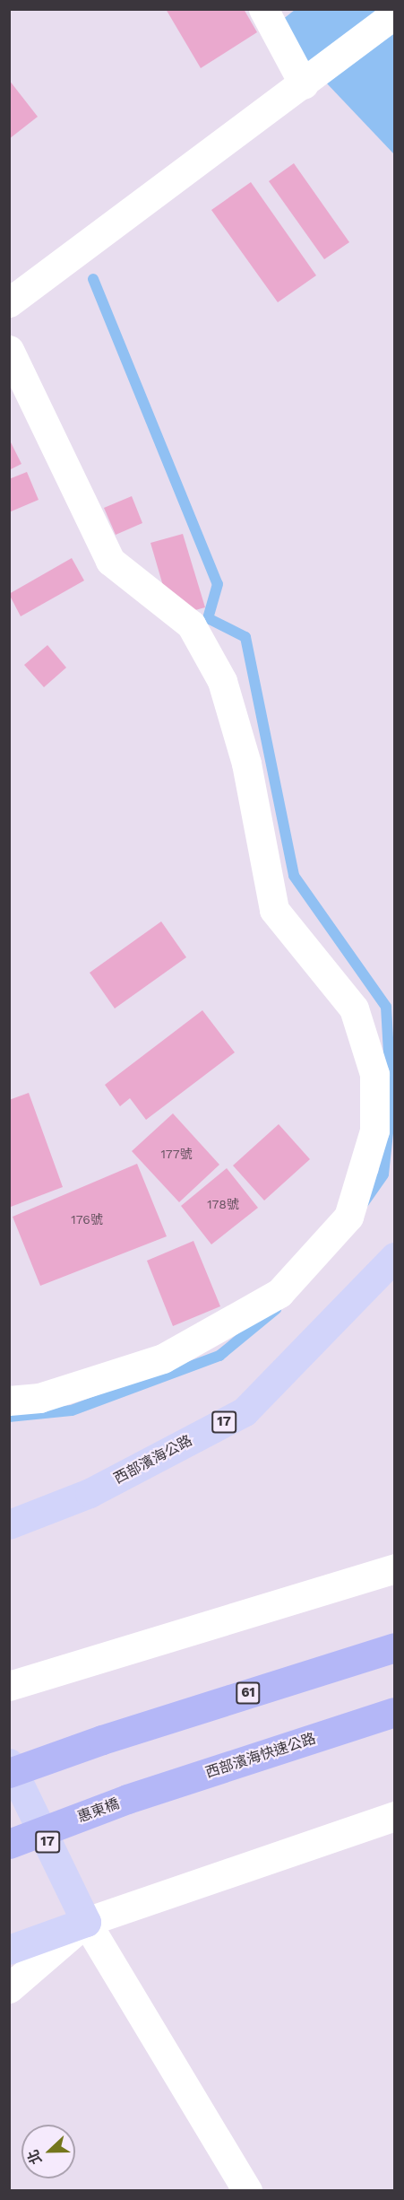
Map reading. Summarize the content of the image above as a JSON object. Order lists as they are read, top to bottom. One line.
{"streets":{"highway":["61","西部濱海快速公路","惠東橋"],"main road":["17","西部濱海公路"]},"crossings":[["西部濱海快速公路","惠東橋"]],"house_numbers":["177號","178號","176號"],"north":"left"}
